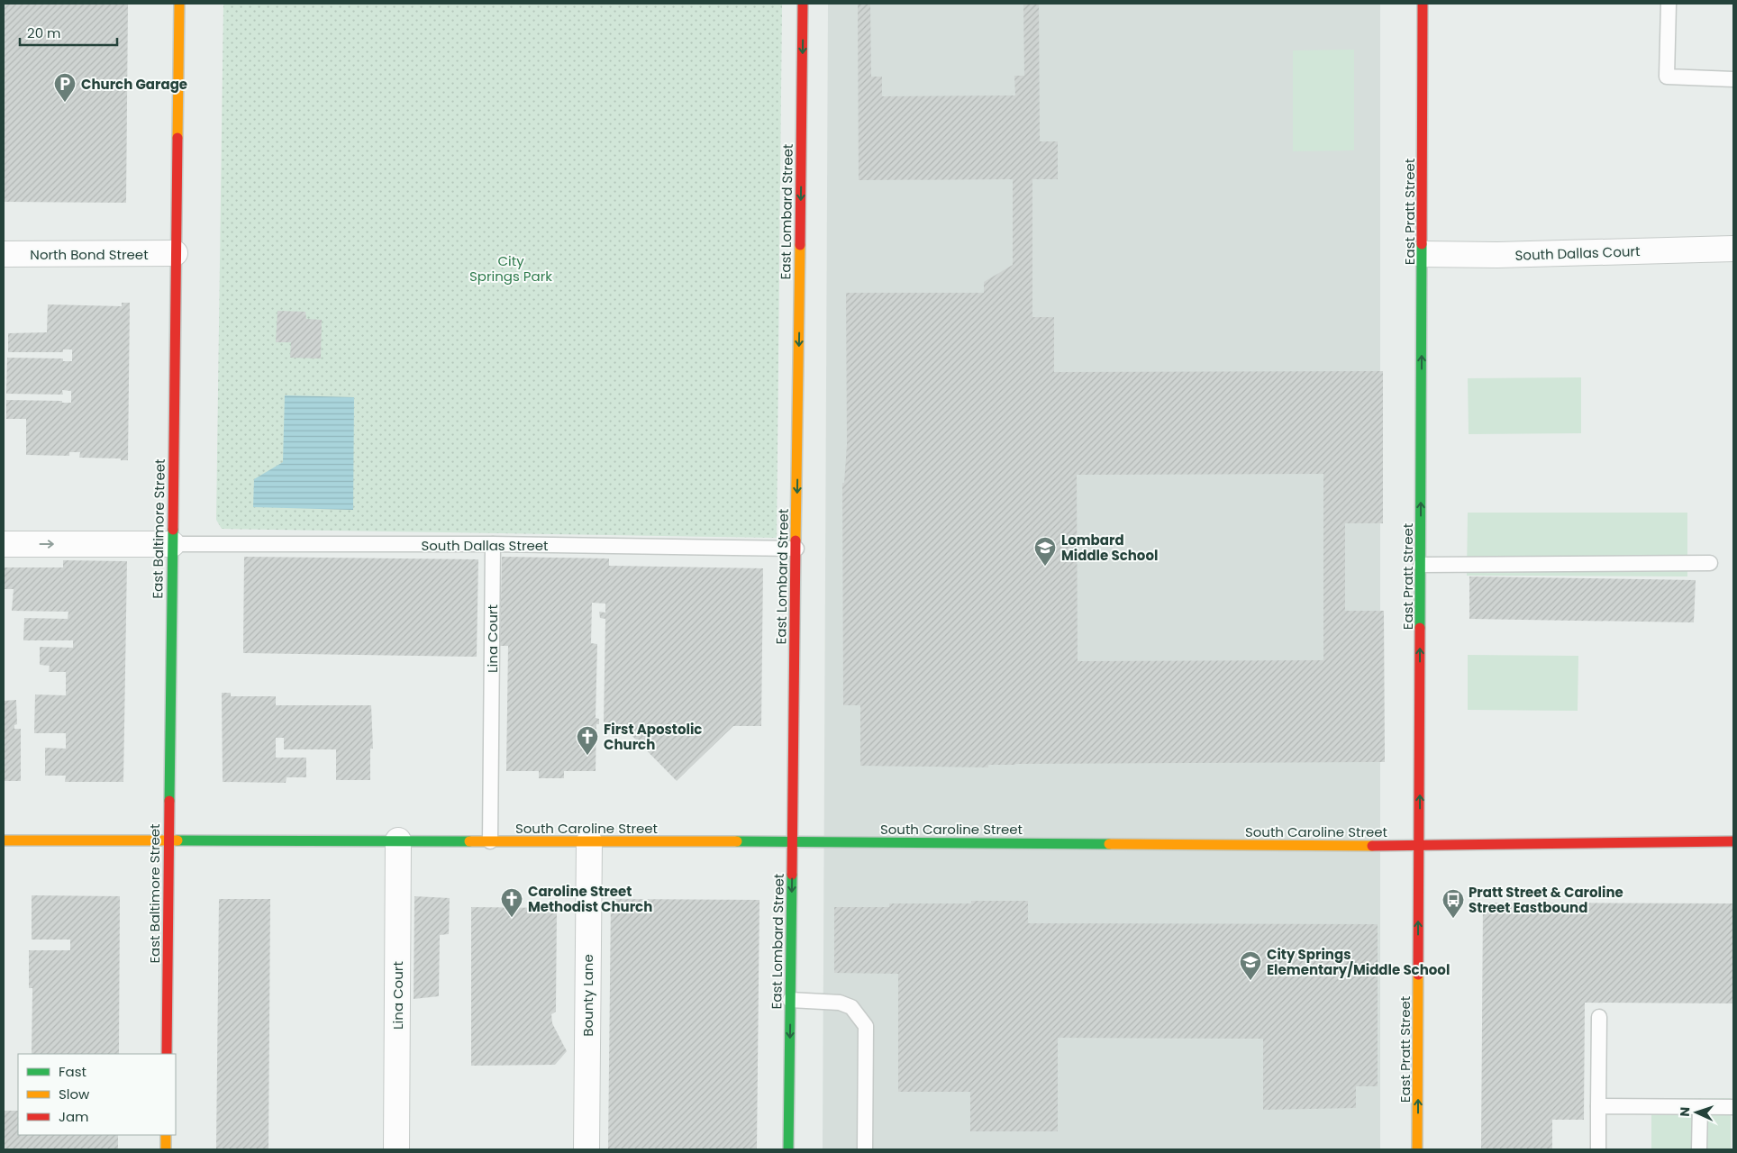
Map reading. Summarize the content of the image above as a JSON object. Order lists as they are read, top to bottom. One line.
{"streets":{"main road":["East Lombard Street","East Pratt Street","East Baltimore Street","South Caroline Street"],"street":["South Dallas Court","North Bond Street","Lina Court","Bounty Lane"],"lane":["South Dallas Street"]},"crossings":[["East Lombard Street","South Dallas Street"],["East Lombard Street","South Caroline Street"],["East Pratt Street","South Dallas Court"],["East Pratt Street","South Caroline Street"],["North Bond Street","East Baltimore Street"],["East Baltimore Street","South Dallas Street"],["East Baltimore Street","South Caroline Street"],["South Dallas Street","Lina Court"],["Lina Court","South Caroline Street"],["South Caroline Street","Bounty Lane"]],"one_way":["East Lombard Street","East Pratt Street"],"parks":["City Springs Park"],"places":{"parking":["Church Garage"],"school or university":["Lombard Middle School","City Springs Elementary/Middle School"],"church":["First Apostolic Church","Caroline Street Methodist Church"],"bus stop":["Pratt Street & Caroline Street Eastbound"]},"legend":["Fast","Slow","Jam"],"scale_bar":"20 m","north":"left"}
